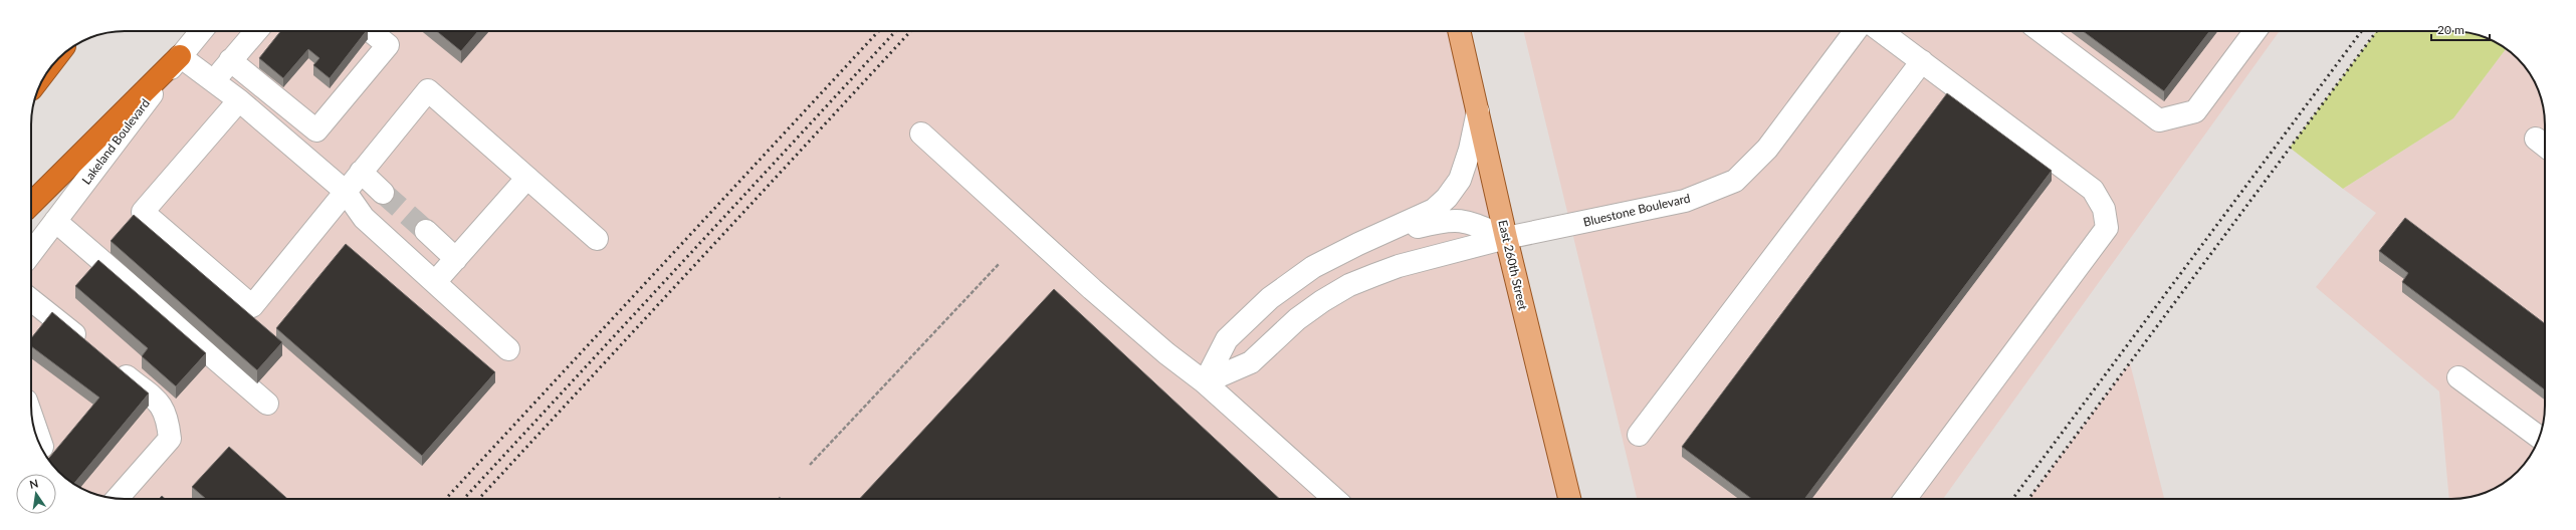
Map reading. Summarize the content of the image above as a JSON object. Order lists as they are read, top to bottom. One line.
{"streets":{"main road":["East 260th Street"],"street":["Lakeland Boulevard","Bluestone Boulevard"]},"crossings":[["Bluestone Boulevard","East 260th Street"]],"scale_bar":"20 m","north":"top"}
